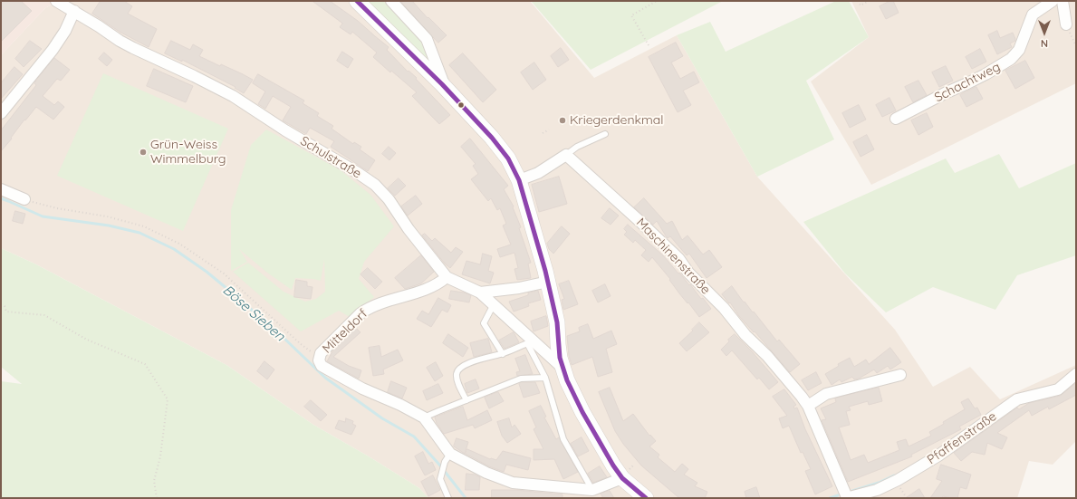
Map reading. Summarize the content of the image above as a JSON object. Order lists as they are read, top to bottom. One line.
{"streets":{"street":["Schachtweg","Schulstraße","Maschinenstraße","Mitteldorf","Pfaffenstraße"]},"crossings":[["Schulstraße","Mitteldorf"],["Maschinenstraße","Pfaffenstraße"]],"water":["Böse Sieben"],"places":["Kriegerdenkmal","Grün-Weiss Wimmelburg"],"north":"bottom"}
